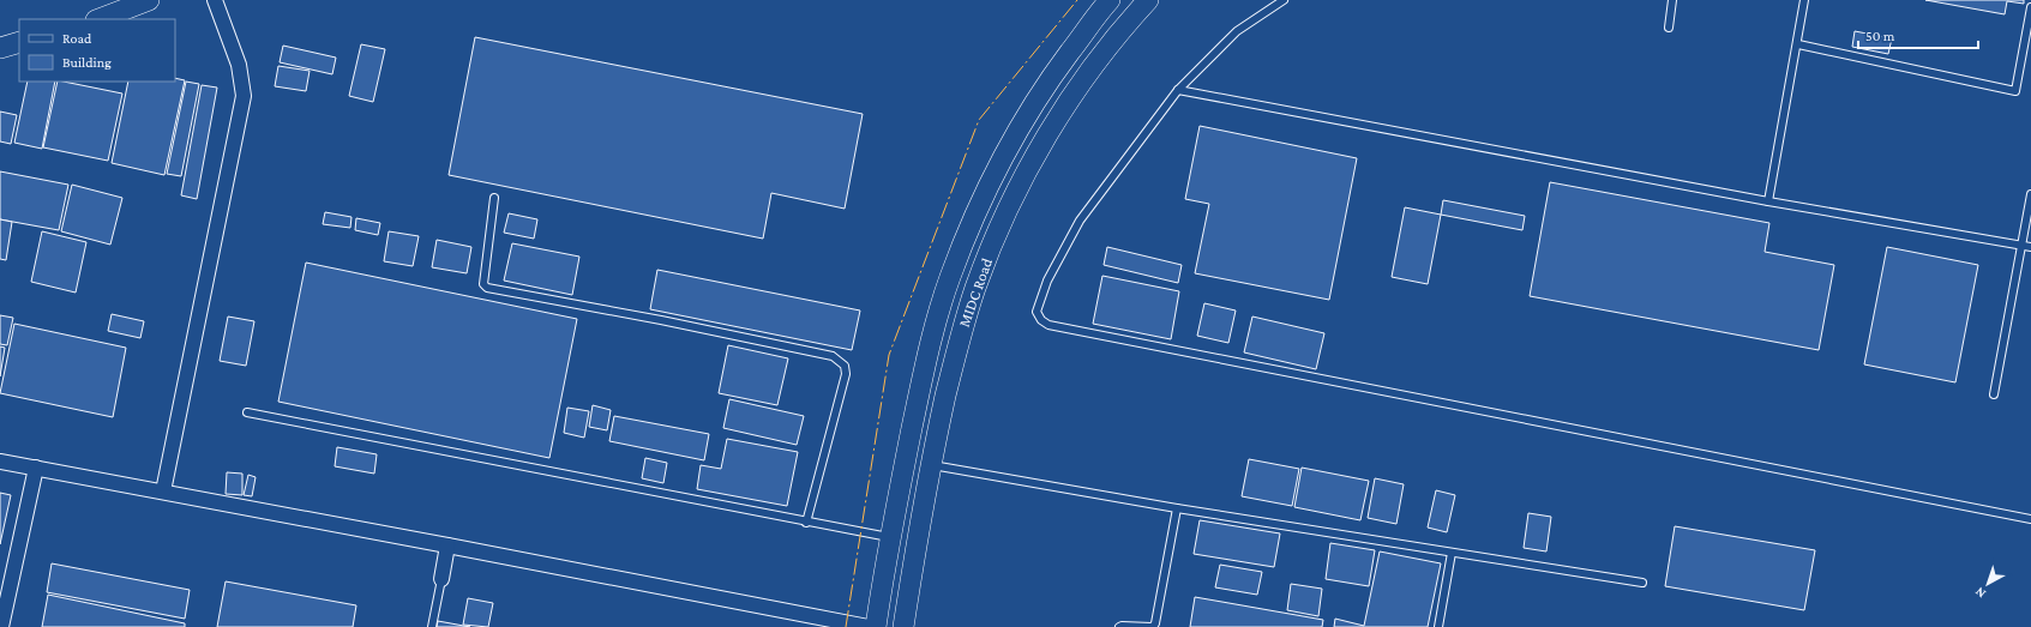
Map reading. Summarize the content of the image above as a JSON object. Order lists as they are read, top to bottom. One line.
{"streets":{"main road":["MIDC Road"]},"legend":["Road","Building"],"scale_bar":"50 m","north":"bottom left"}
